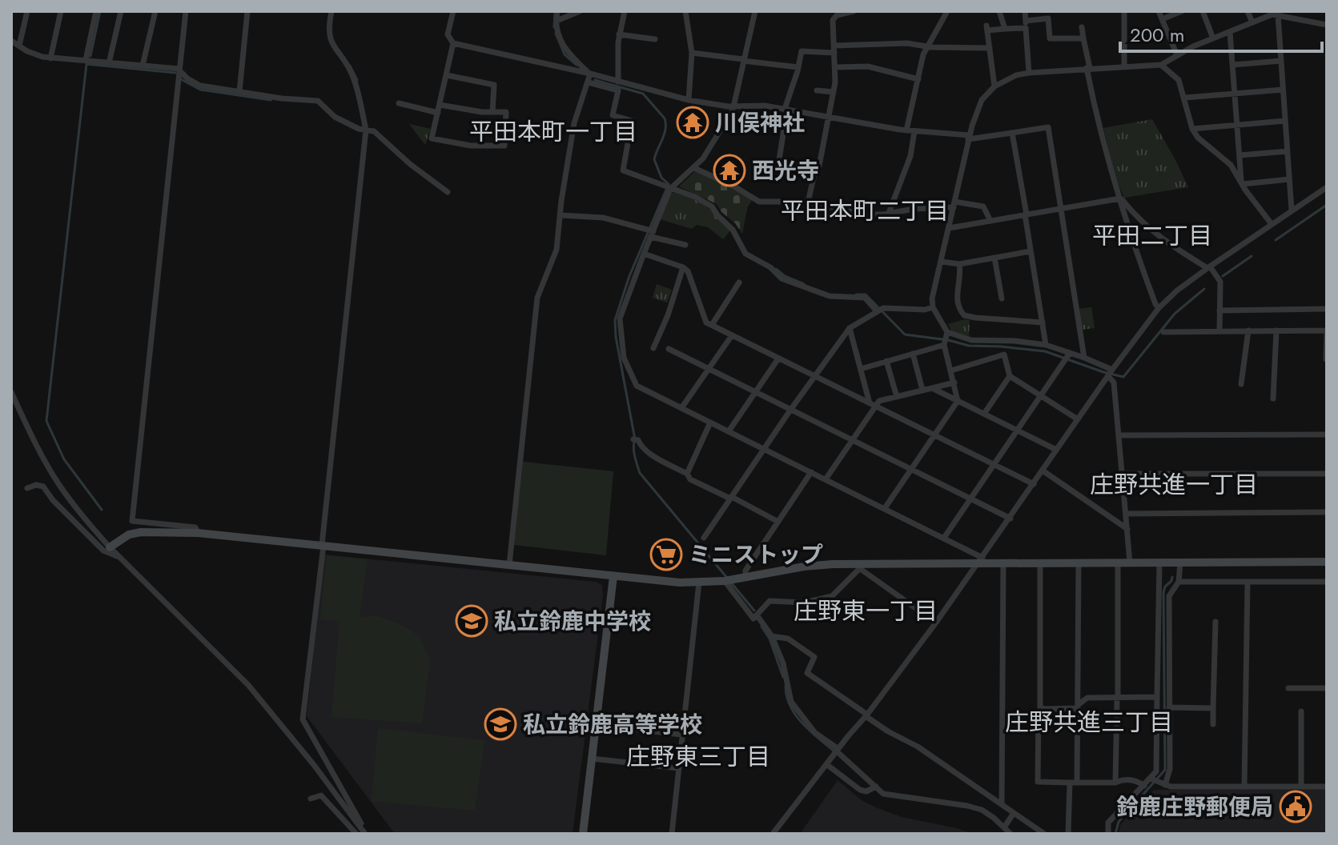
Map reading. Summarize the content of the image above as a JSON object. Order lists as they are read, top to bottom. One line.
{"districts":["平田本町一丁目","平田本町二丁目","平田二丁目","庄野共進一丁目","庄野東一丁目","庄野共進三丁目","庄野東三丁目"],"places":{"temple":["川俣神社","西光寺"],"supermarket":["ミニストップ"],"school or university":["私立鈴鹿中学校","私立鈴鹿高等学校"],"public building":["鈴鹿庄野郵便局"]},"scale_bar":"200 m"}
